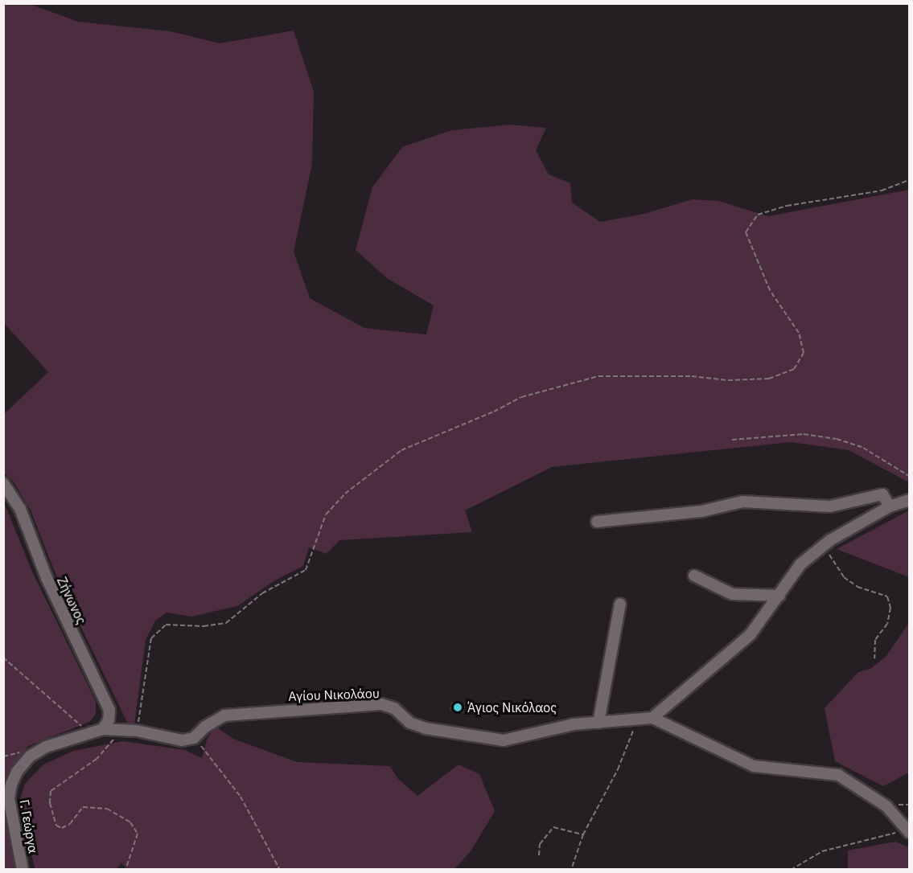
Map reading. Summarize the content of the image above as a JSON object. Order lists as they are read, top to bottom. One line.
{"streets":{"street":["Ζήνωνος","Αγίου Νικολάου","Γ. Γεώργα"]},"crossings":[["Ζήνωνος","Γ. Γεώργα"]],"places":["Άγιος Νικόλαος"]}
